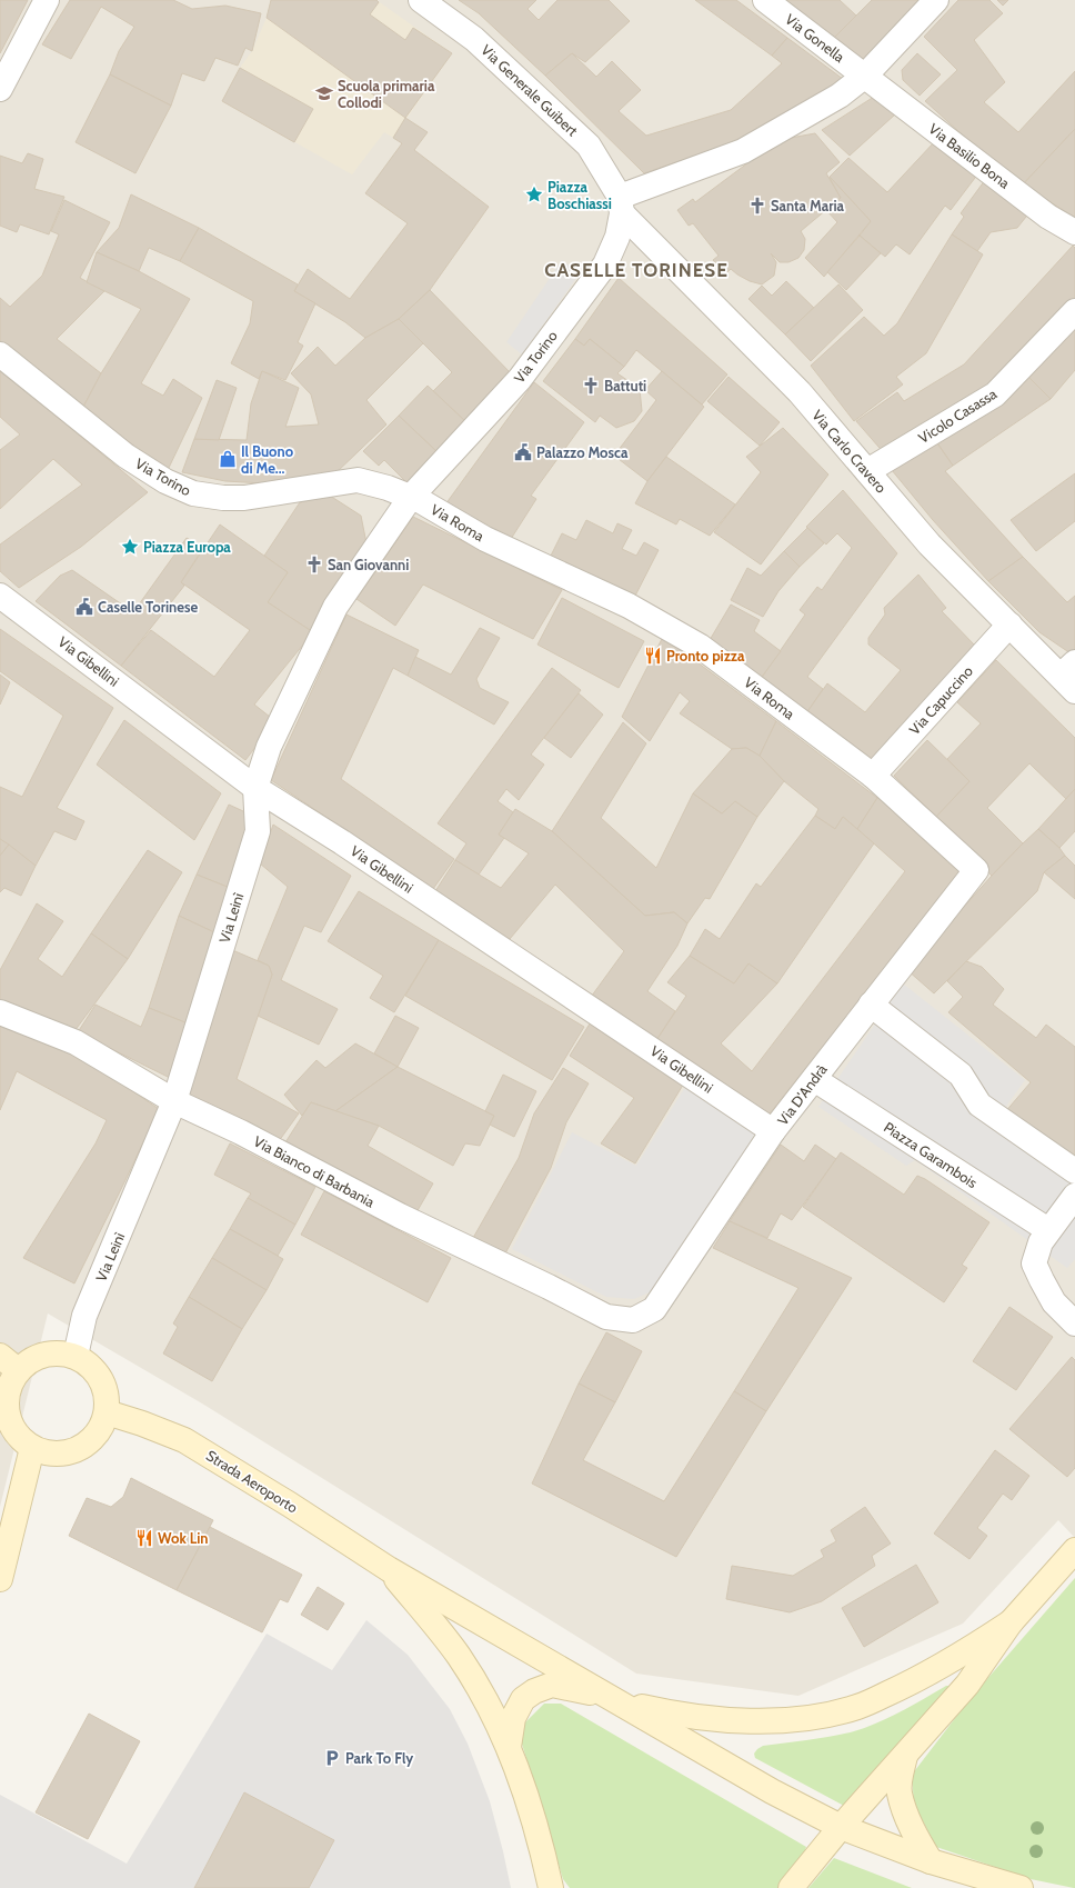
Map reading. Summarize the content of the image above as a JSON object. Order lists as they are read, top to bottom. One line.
{"streets":{"main road":["Strada Aeroporto"],"street":["Via Gonella","Via Generale Guibert","Via Basilio Bona","Via Torino","Vicolo Casassa","Via Carlo Cravero","Via Roma","Via Gibellini","Via Capuccino","Via Leinì","Via D'Andrà","Piazza Garambois","Via Bianco di Barbania"]},"crossings":[["Via Gonella","Via Basilio Bona"],["Via Generale Guibert","Via Torino"],["Via Generale Guibert","Via Carlo Cravero"],["Via Torino","Via Carlo Cravero"],["Via Torino","Via Roma"],["Via Torino","Via Leinì"],["Vicolo Casassa","Via Carlo Cravero"],["Via Carlo Cravero","Via Capuccino"],["Via Roma","Via Capuccino"],["Via Roma","Via Leinì"],["Via Roma","Via D'Andrà"],["Via Gibellini","Via Leinì"],["Via Gibellini","Via D'Andrà"],["Via Leinì","Via Bianco di Barbania"],["Via Leinì","Strada Aeroporto"],["Via D'Andrà","Piazza Garambois"],["Via D'Andrà","Via Bianco di Barbania"]],"districts":["CASELLE TORINESE"],"places":{"school or university":["Scuola primaria Collodi"],"place":["Piazza Boschiassi","Piazza Europa"],"church":["Santa Maria","Battuti","San Giovanni"],"public building":["Palazzo Mosca","Caselle Torinese"],"shop":["Il Buono di Me..."],"restaurant":["Pronto pizza","Wok Lin"],"parking":["Park To Fly"]}}
